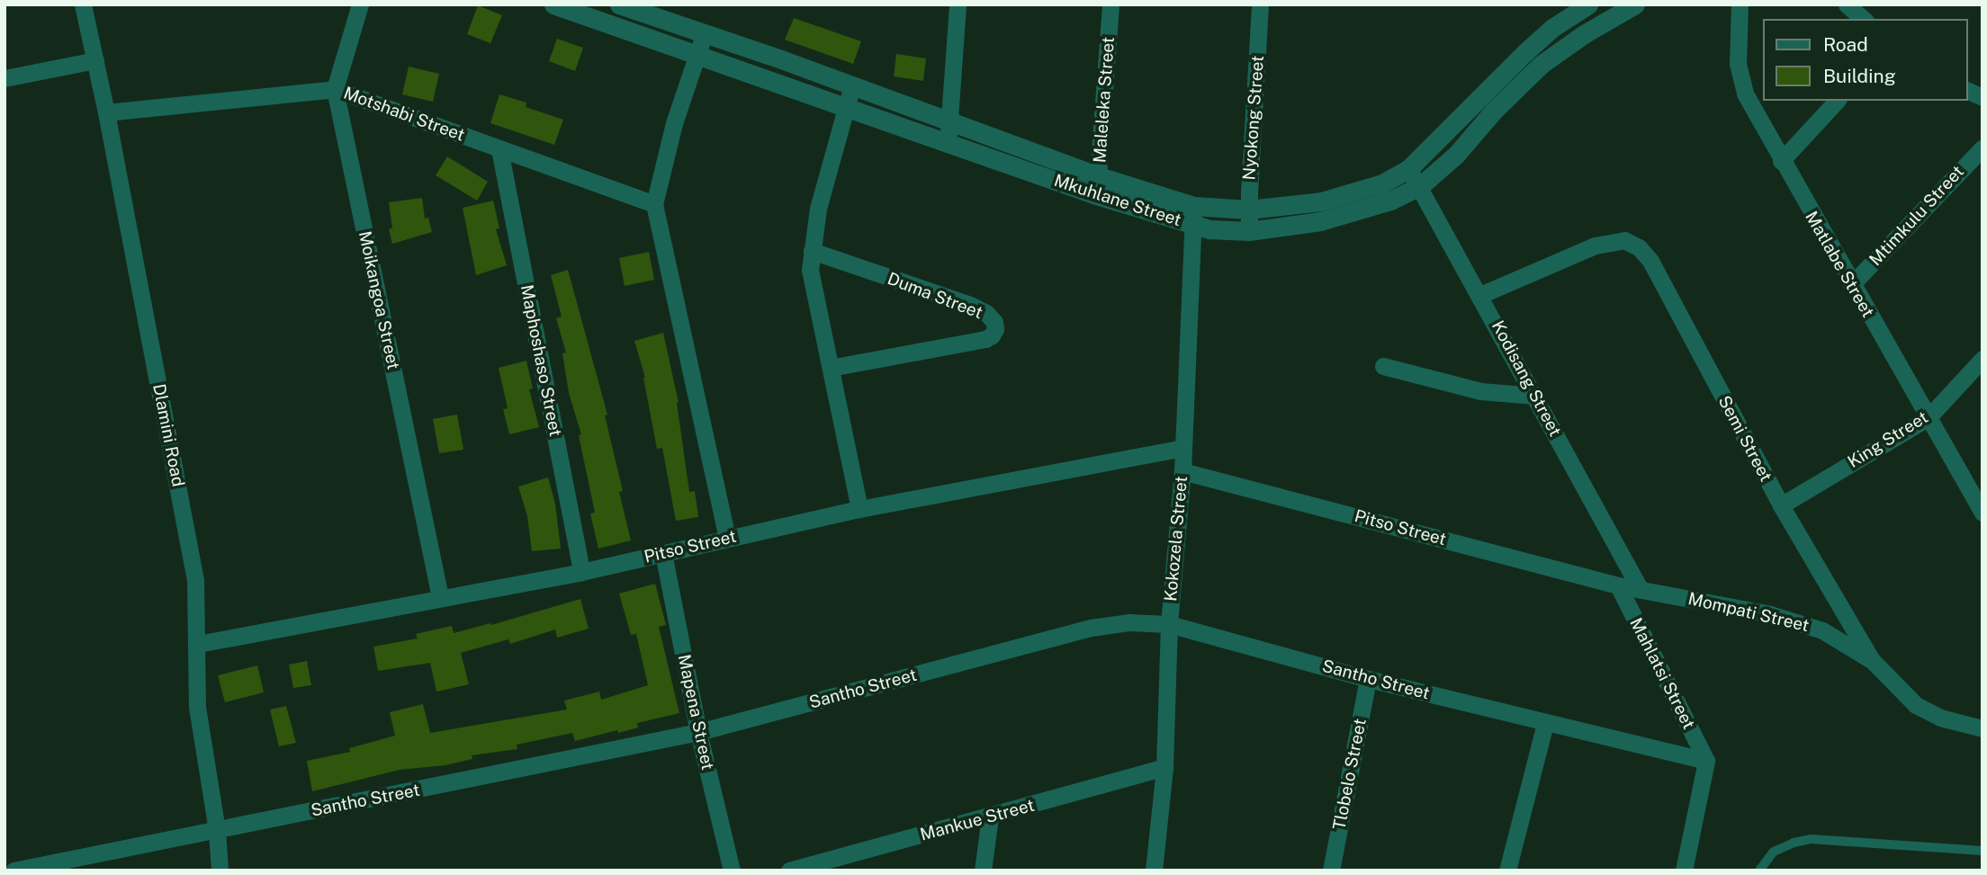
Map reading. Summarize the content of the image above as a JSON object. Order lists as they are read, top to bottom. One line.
{"streets":{"street":["Maleleka Street","Motshabi Street","Nyokong Street","Mkuhlane Street","Mtimkulu Street","Matlabe Street","Duma Street","Moikangoa Street","Maphoshaso Street","Kodisang Street","Dlamini Road","Semi Street","King Street","Pitso Street","Kokozela Street","Mompati Street","Mahlatsi Street","Santho Street","Mapena Street","Tlobelo Street","Mankue Street"]},"crossings":[["Maleleka Street","Mkuhlane Street"],["Motshabi Street","Moikangoa Street"],["Motshabi Street","Maphoshaso Street"],["Motshabi Street","Dlamini Road"],["Nyokong Street","Mkuhlane Street"],["Mkuhlane Street","Kodisang Street"],["Mkuhlane Street","Kokozela Street"],["Mtimkulu Street","Matlabe Street"],["Matlabe Street","King Street"],["Moikangoa Street","Pitso Street"],["Maphoshaso Street","Pitso Street"],["Kodisang Street","Semi Street"],["Kodisang Street","Mompati Street"],["Dlamini Road","Pitso Street"],["Dlamini Road","Santho Street"],["Semi Street","King Street"],["Semi Street","Mompati Street"],["Pitso Street","Kokozela Street"],["Pitso Street","Mompati Street"],["Pitso Street","Mahlatsi Street"],["Pitso Street","Mapena Street"],["Kokozela Street","Santho Street"],["Kokozela Street","Mankue Street"],["Mompati Street","Mahlatsi Street"],["Mahlatsi Street","Santho Street"],["Santho Street","Mapena Street"],["Santho Street","Tlobelo Street"]],"legend":["Road","Building"]}
